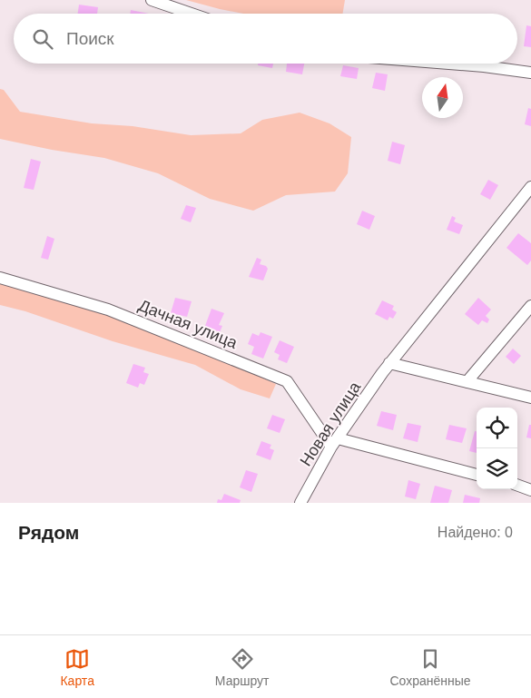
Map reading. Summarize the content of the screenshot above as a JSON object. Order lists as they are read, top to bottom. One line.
{"streets":{"street":["Дачная улица","Новая улица"]},"crossings":[["Дачная улица","Новая улица"]],"north":"top","page":{"search":"Поиск","heading":["Рядом","Найдено: 0"],"nav":["Карта","Маршрут","Сохранённые"]}}
